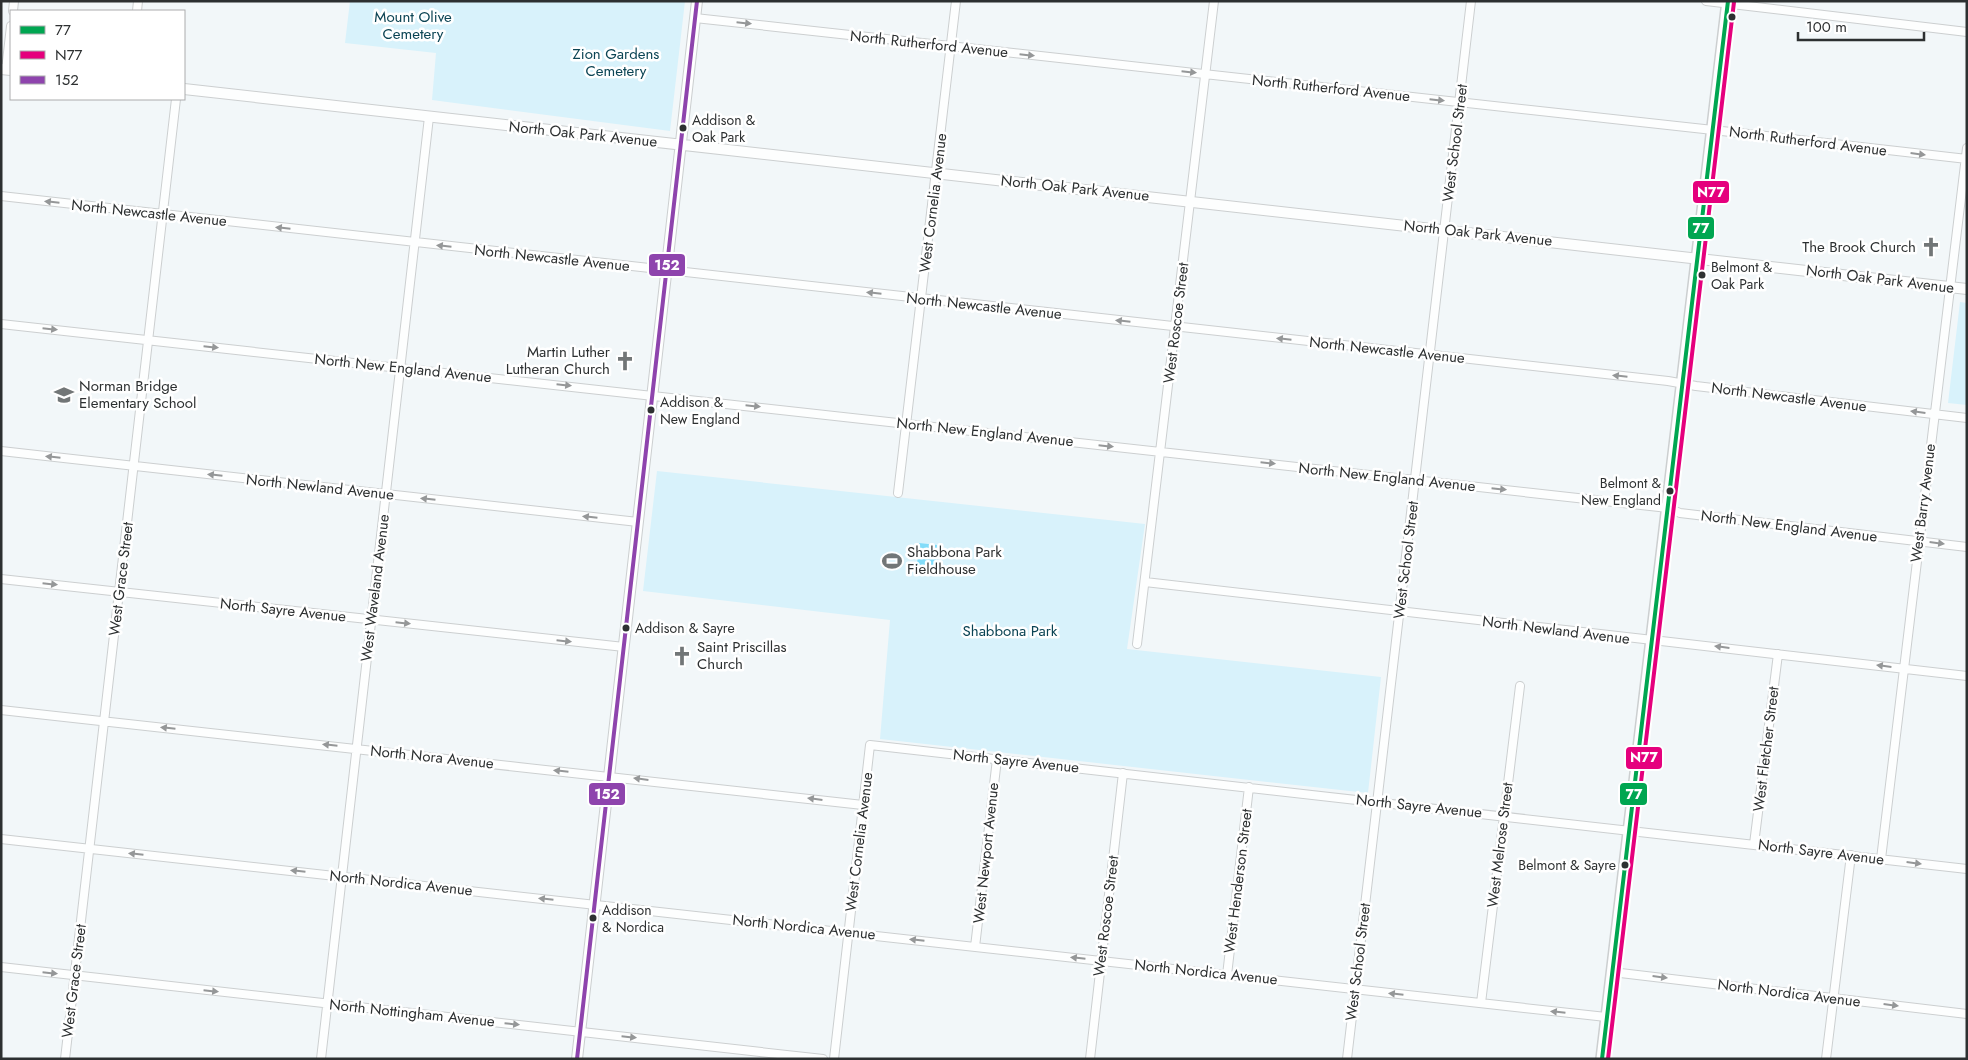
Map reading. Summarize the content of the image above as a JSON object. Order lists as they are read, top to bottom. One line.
{"streets":{"street":["North Rutherford Avenue","North Oak Park Avenue","West School Street","West Cornelia Avenue","North Newcastle Avenue","West Roscoe Street","North New England Avenue","North Newland Avenue","West Barry Avenue","West Grace Street","West Waveland Avenue","North Sayre Avenue","West Fletcher Street","North Nora Avenue","West Melrose Street","West Newport Avenue","West Henderson Street","North Nordica Avenue","North Nottingham Avenue"]},"crossings":[["North Rutherford Avenue","West School Street"],["North Rutherford Avenue","West Cornelia Avenue"],["North Rutherford Avenue","West Roscoe Street"],["North Rutherford Avenue","West Barry Avenue"],["North Oak Park Avenue","West School Street"],["North Oak Park Avenue","West Cornelia Avenue"],["North Oak Park Avenue","West Roscoe Street"],["North Oak Park Avenue","West Barry Avenue"],["North Oak Park Avenue","West Waveland Avenue"],["West School Street","North Newcastle Avenue"],["West School Street","North New England Avenue"],["West School Street","North Newland Avenue"],["West School Street","North Sayre Avenue"],["West School Street","North Nordica Avenue"],["West Cornelia Avenue","North Newcastle Avenue"],["West Cornelia Avenue","North New England Avenue"],["West Cornelia Avenue","North Sayre Avenue"],["West Cornelia Avenue","North Nora Avenue"],["West Cornelia Avenue","North Nordica Avenue"],["North Newcastle Avenue","West Roscoe Street"],["North Newcastle Avenue","West Barry Avenue"],["North Newcastle Avenue","West Grace Street"],["North Newcastle Avenue","West Waveland Avenue"],["West Roscoe Street","North New England Avenue"],["West Roscoe Street","North Newland Avenue"],["West Roscoe Street","North Sayre Avenue"],["West Roscoe Street","North Nordica Avenue"],["North New England Avenue","West Barry Avenue"],["North New England Avenue","West Grace Street"],["North New England Avenue","West Waveland Avenue"],["North Newland Avenue","West Barry Avenue"],["North Newland Avenue","West Grace Street"],["North Newland Avenue","West Waveland Avenue"],["North Newland Avenue","West Fletcher Street"],["West Barry Avenue","North Sayre Avenue"],["West Grace Street","North Sayre Avenue"],["West Grace Street","North Nora Avenue"],["West Grace Street","North Nordica Avenue"],["West Grace Street","North Nottingham Avenue"],["West Waveland Avenue","North Sayre Avenue"],["West Waveland Avenue","North Nora Avenue"],["West Waveland Avenue","North Nordica Avenue"],["West Waveland Avenue","North Nottingham Avenue"],["North Sayre Avenue","West Fletcher Street"],["North Sayre Avenue","West Melrose Street"],["North Sayre Avenue","West Newport Avenue"],["North Sayre Avenue","West Henderson Street"],["West Melrose Street","North Nordica Avenue"],["West Newport Avenue","North Nordica Avenue"],["West Henderson Street","North Nordica Avenue"]],"one_way":["North Rutherford Avenue","North Newcastle Avenue","North New England Avenue","North Newland Avenue","North Nora Avenue","North Nottingham Avenue"],"parks":["Mount Olive Cemetery","Zion Gardens Cemetery","Shabbona Park"],"places":{"other":["Addison & Oak Park","Belmont & Oak Park","Addison & New England","Belmont & New England","Addison & Sayre","Belmont & Sayre","Addison & Nordica"],"church":["The Brook Church","Martin Luther Lutheran Church","Saint Priscillas Church"],"school or university":["Norman Bridge Elementary School"],"sports":["Shabbona Park Fieldhouse"]},"lines":["transit line 77","transit line 152","transit line N77"],"legend":["77","N77","152"],"scale_bar":"100 m"}
